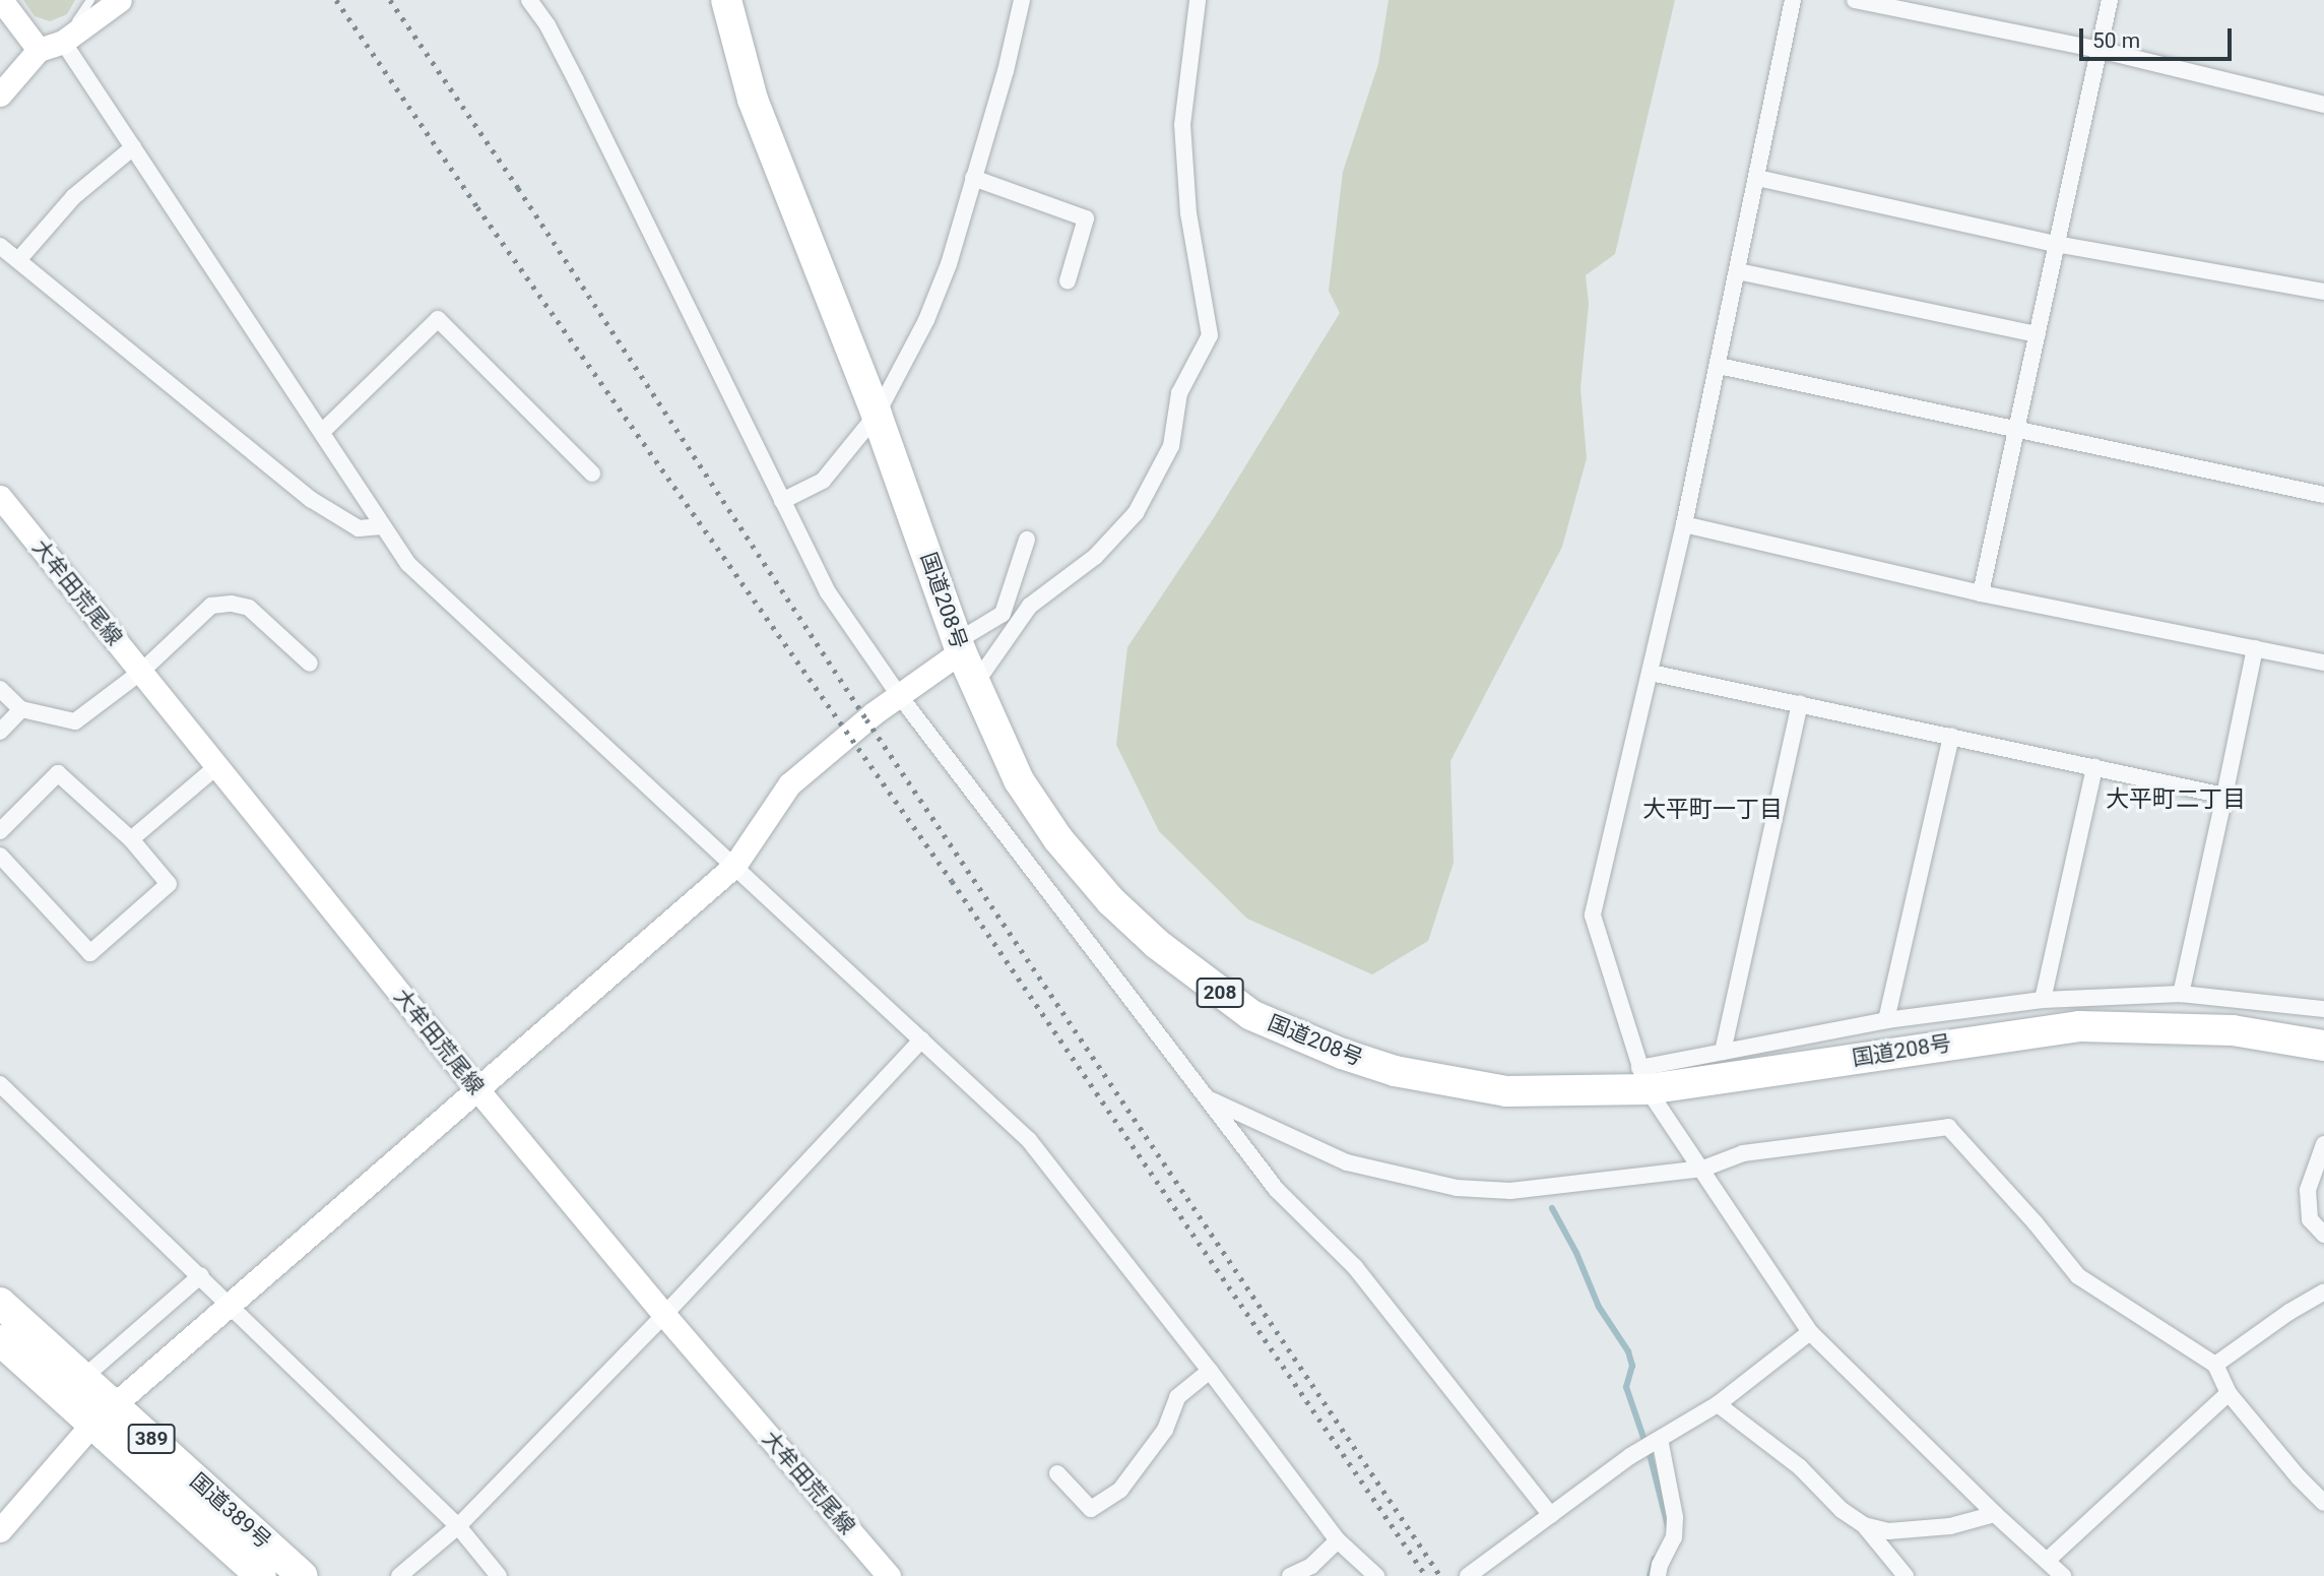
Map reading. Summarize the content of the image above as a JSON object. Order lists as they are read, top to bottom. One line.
{"streets":{"highway":["国道208号","208","389","国道389号"],"street":["大牟田荒尾線"]},"districts":["大平町二丁目","大平町一丁目"],"scale_bar":"50 m"}
